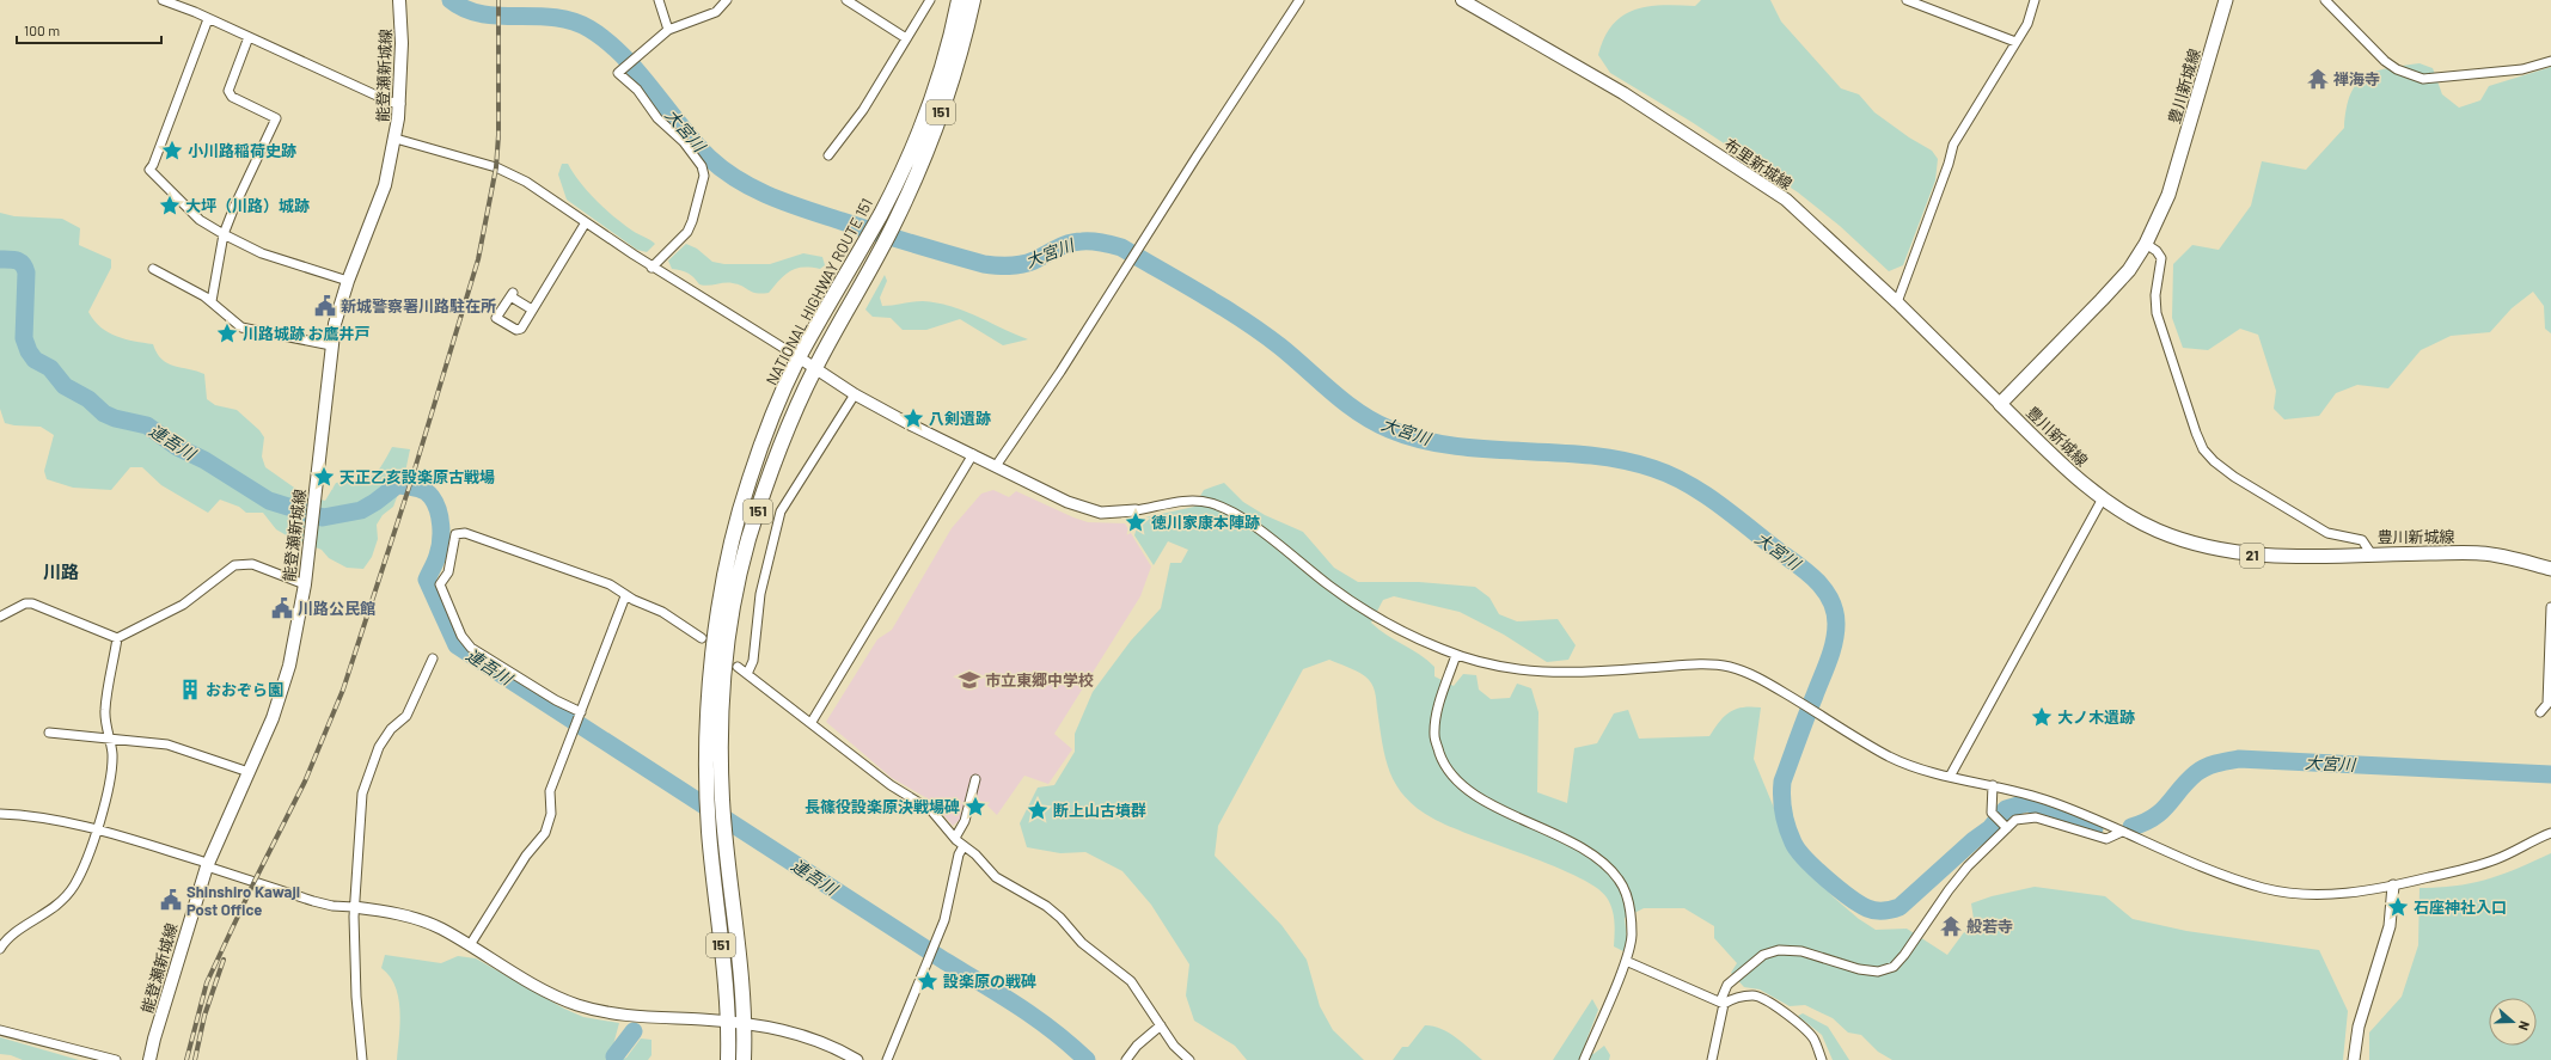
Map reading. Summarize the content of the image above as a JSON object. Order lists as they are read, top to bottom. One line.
{"streets":{"highway":["151","NATIONAL HIGHWAY ROUTE 151"],"main road":["能登瀬新城線","豊川新城線","布里新城線","21"]},"crossings":[["豊川新城線","布里新城線"]],"districts":["川路"],"water":["大宮川","連吾川"],"places":{"temple":["禅海寺","般若寺"],"place":["小川路稲荷史跡","大坪（川路）城跡","川路城跡 お鷹井戸","八剣遺跡","天正乙亥設楽原古戦場","徳川家康本陣跡","大ノ木遺跡","長篠役設楽原決戦場碑","断上山古墳群","石座神社入口","設楽原の戦碑"],"public building":["新城警察署川路駐在所","川路公民館","Shinshiro Kawaji Post Office"],"school or university":["市立東郷中学校"],"building":["おおぞら園"]},"scale_bar":"100 m","north":"right"}
